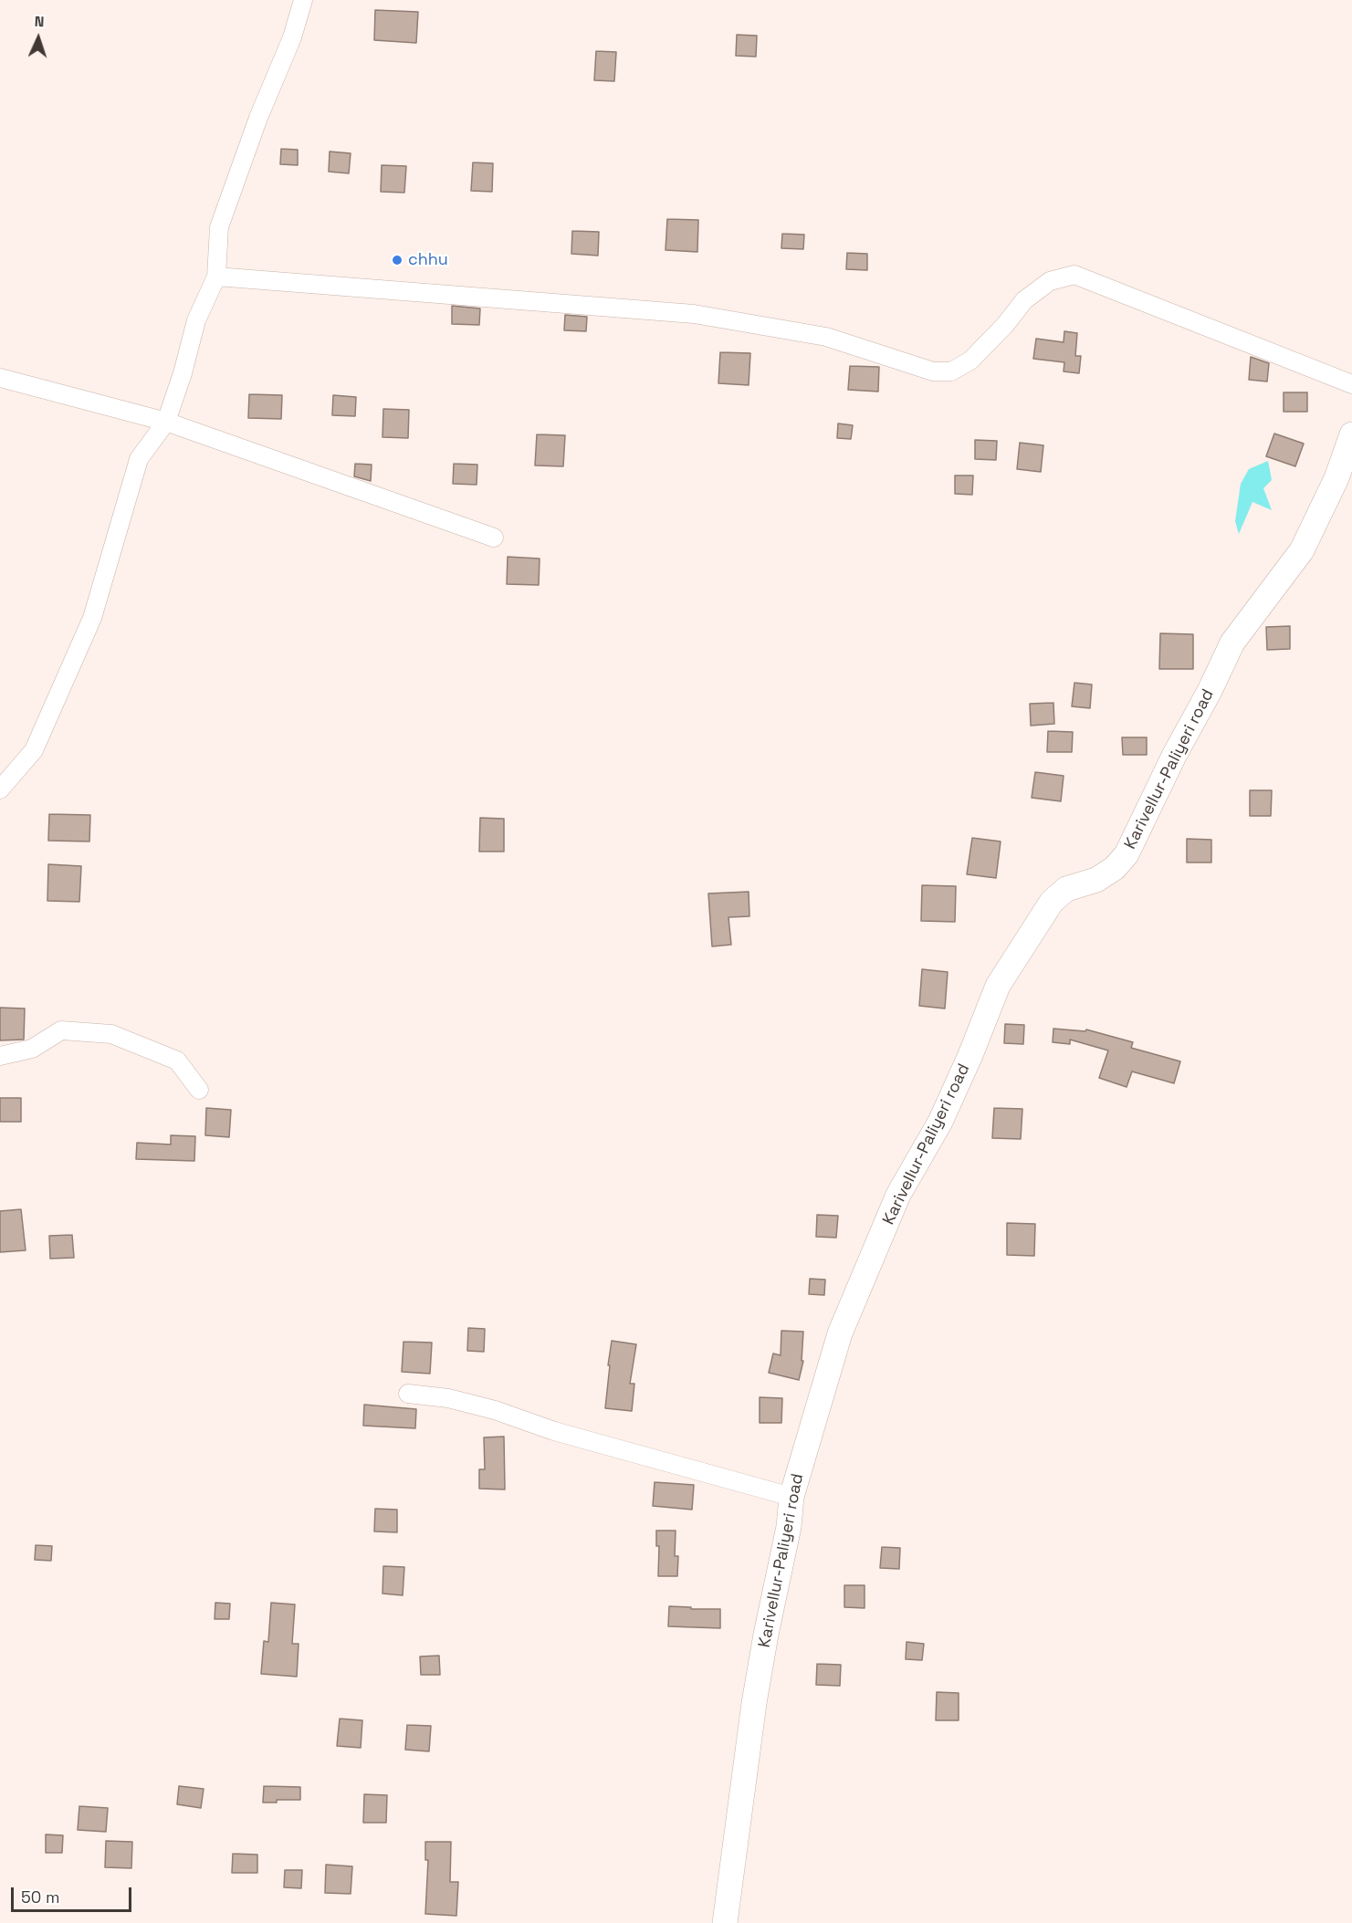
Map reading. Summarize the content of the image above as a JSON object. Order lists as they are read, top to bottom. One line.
{"streets":{"main road":["Karivellur-Paliyeri road"]},"places":["chhu"],"scale_bar":"50 m","north":"top"}
